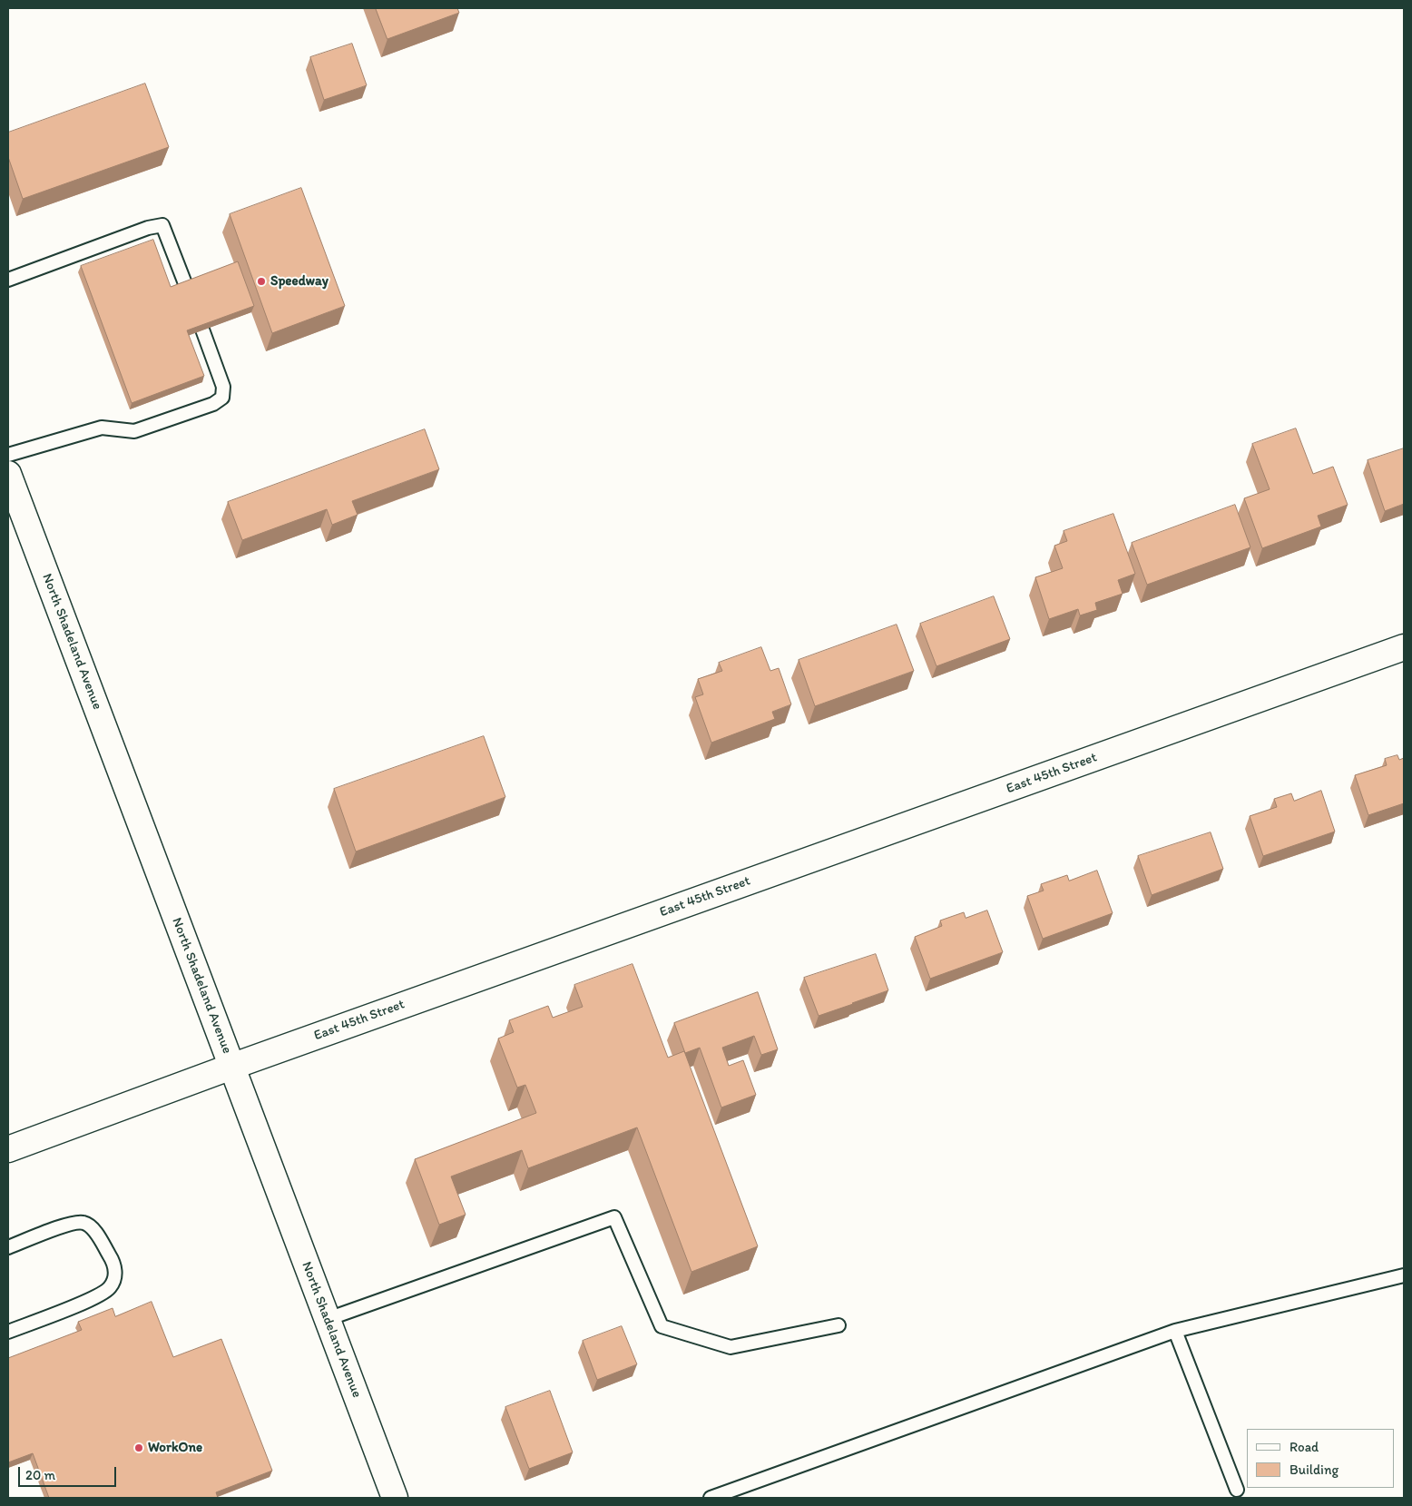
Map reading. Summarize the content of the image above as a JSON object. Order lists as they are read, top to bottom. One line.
{"streets":{"street":["North Shadeland Avenue","East 45th Street"]},"crossings":[["North Shadeland Avenue","East 45th Street"]],"places":["Speedway","WorkOne"],"legend":["Road","Building"],"scale_bar":"20 m"}
